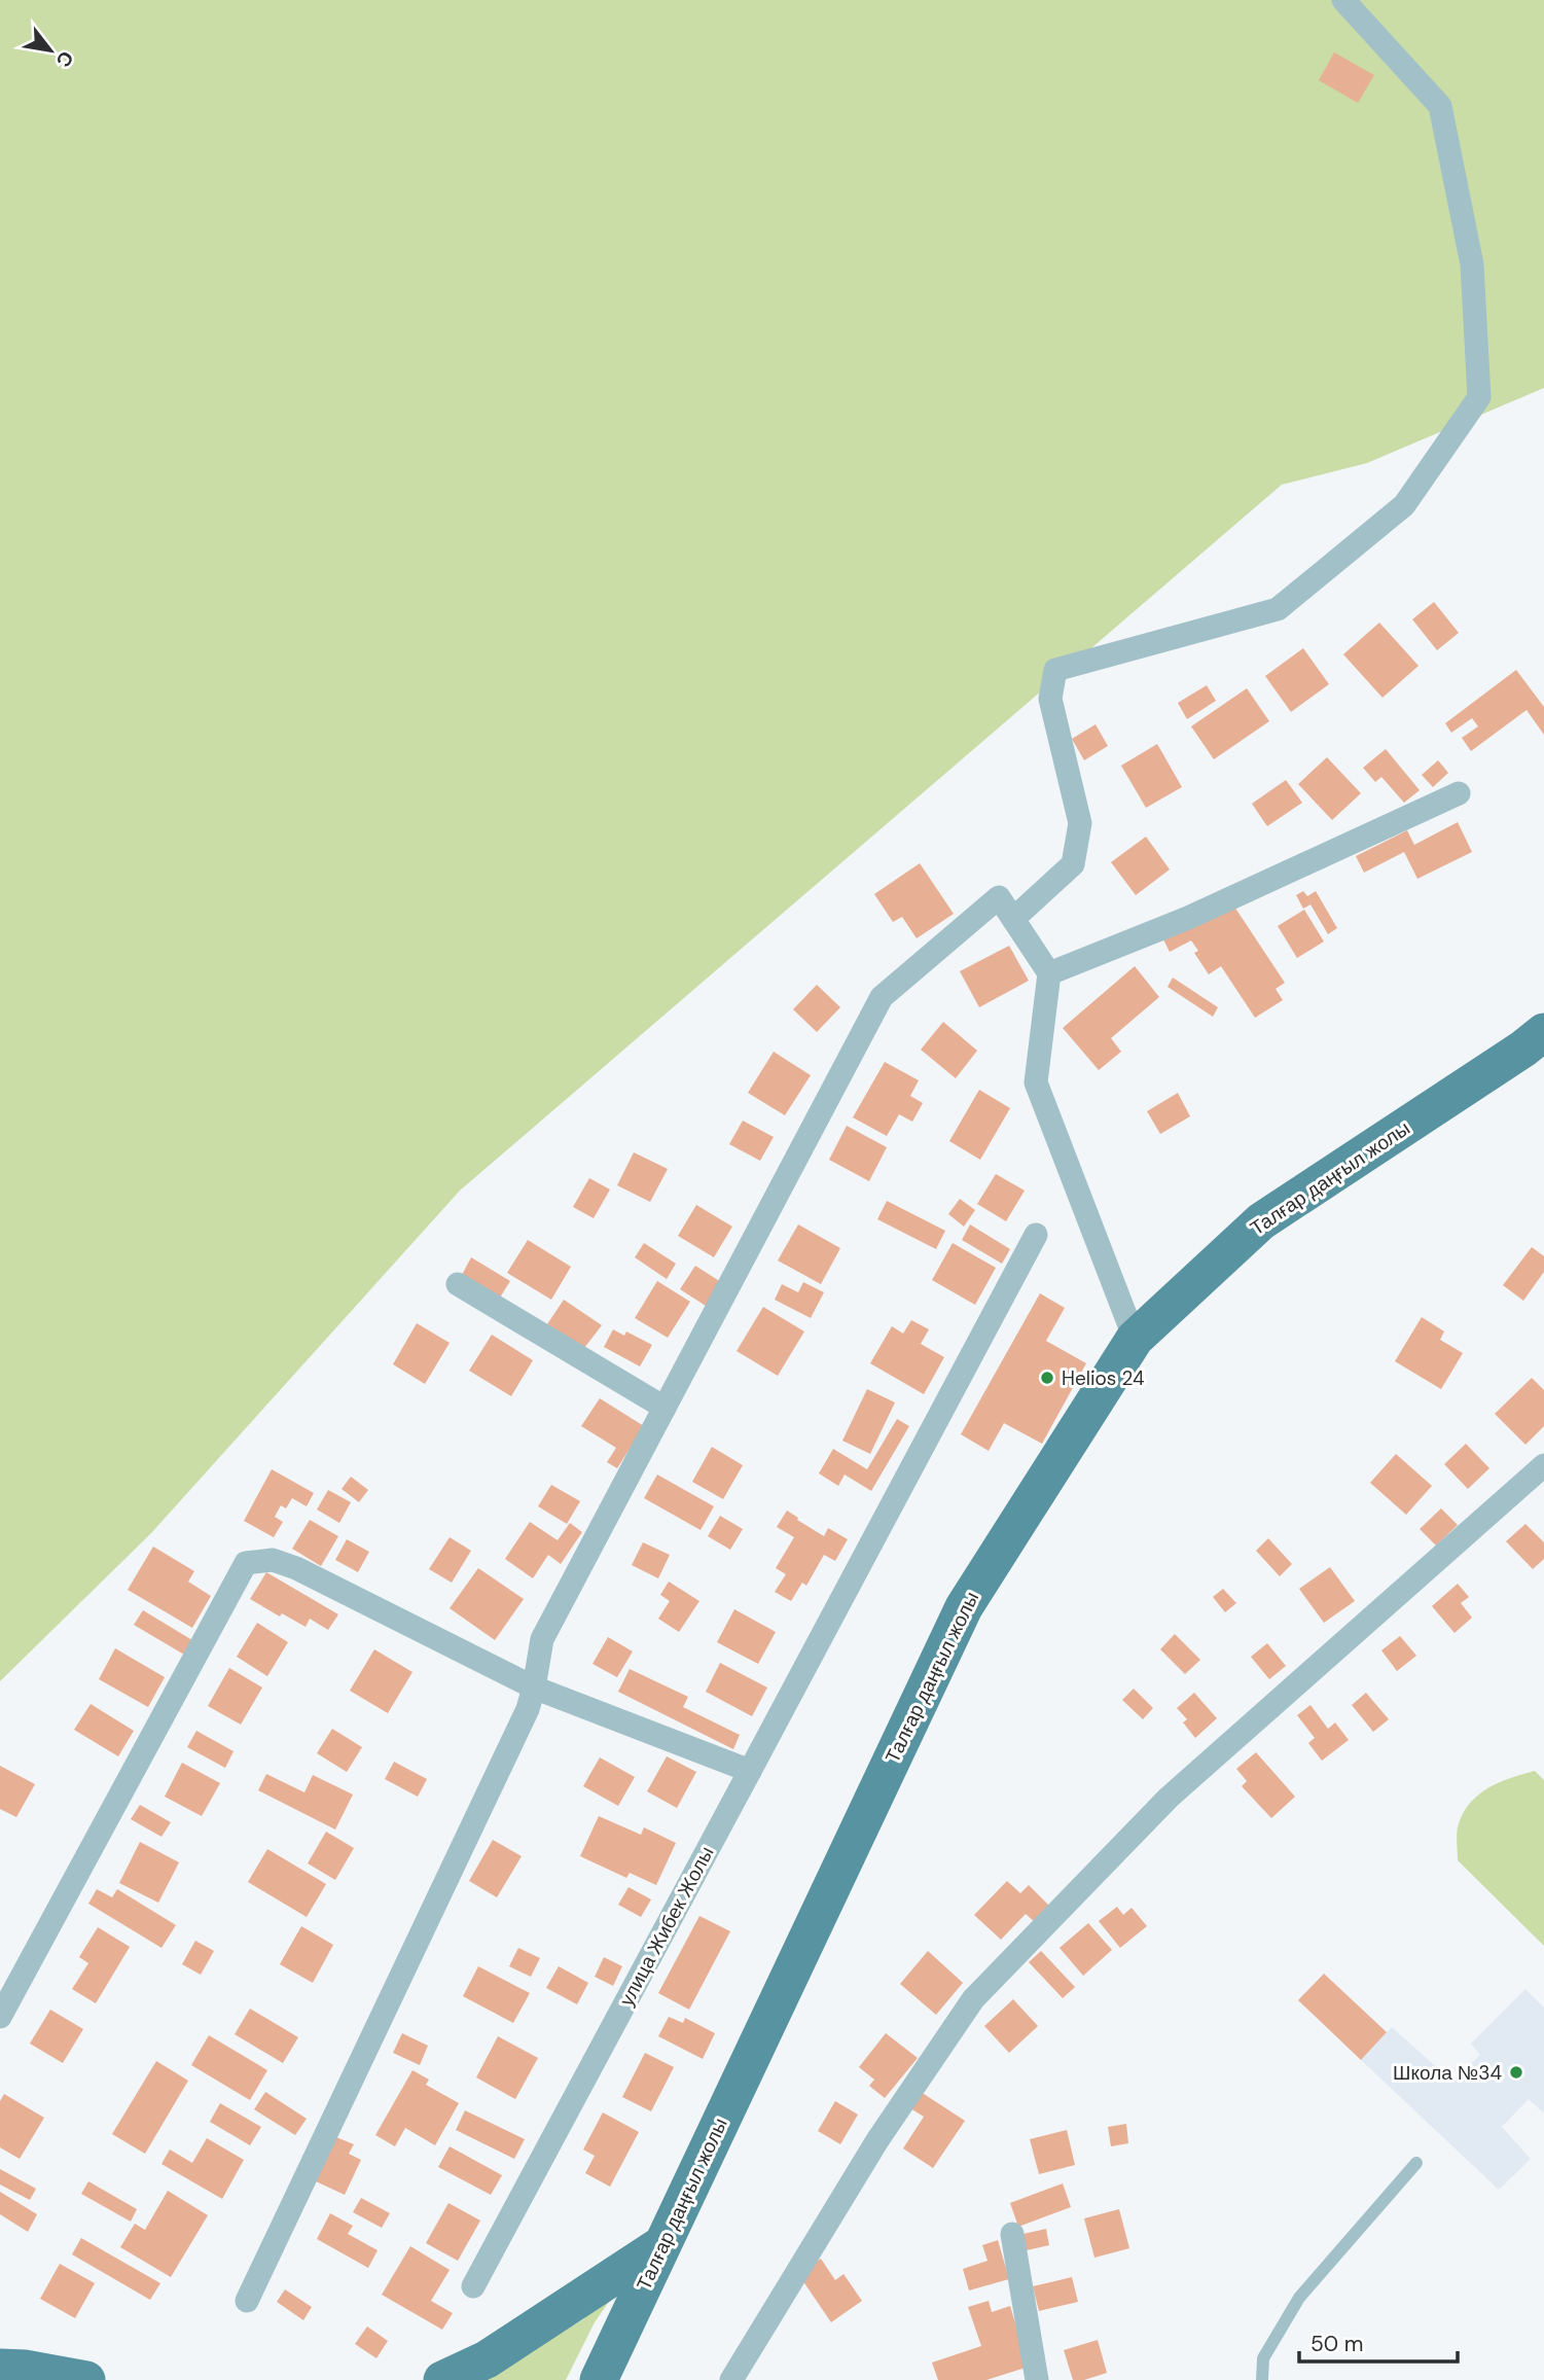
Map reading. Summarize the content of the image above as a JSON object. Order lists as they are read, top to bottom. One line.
{"streets":{"main road":["Талғар даңғыл жолы"],"street":["улица Жибек Жолы"]},"places":["Helios 24","Школа №34"],"scale_bar":"50 m","north":"bottom right"}
